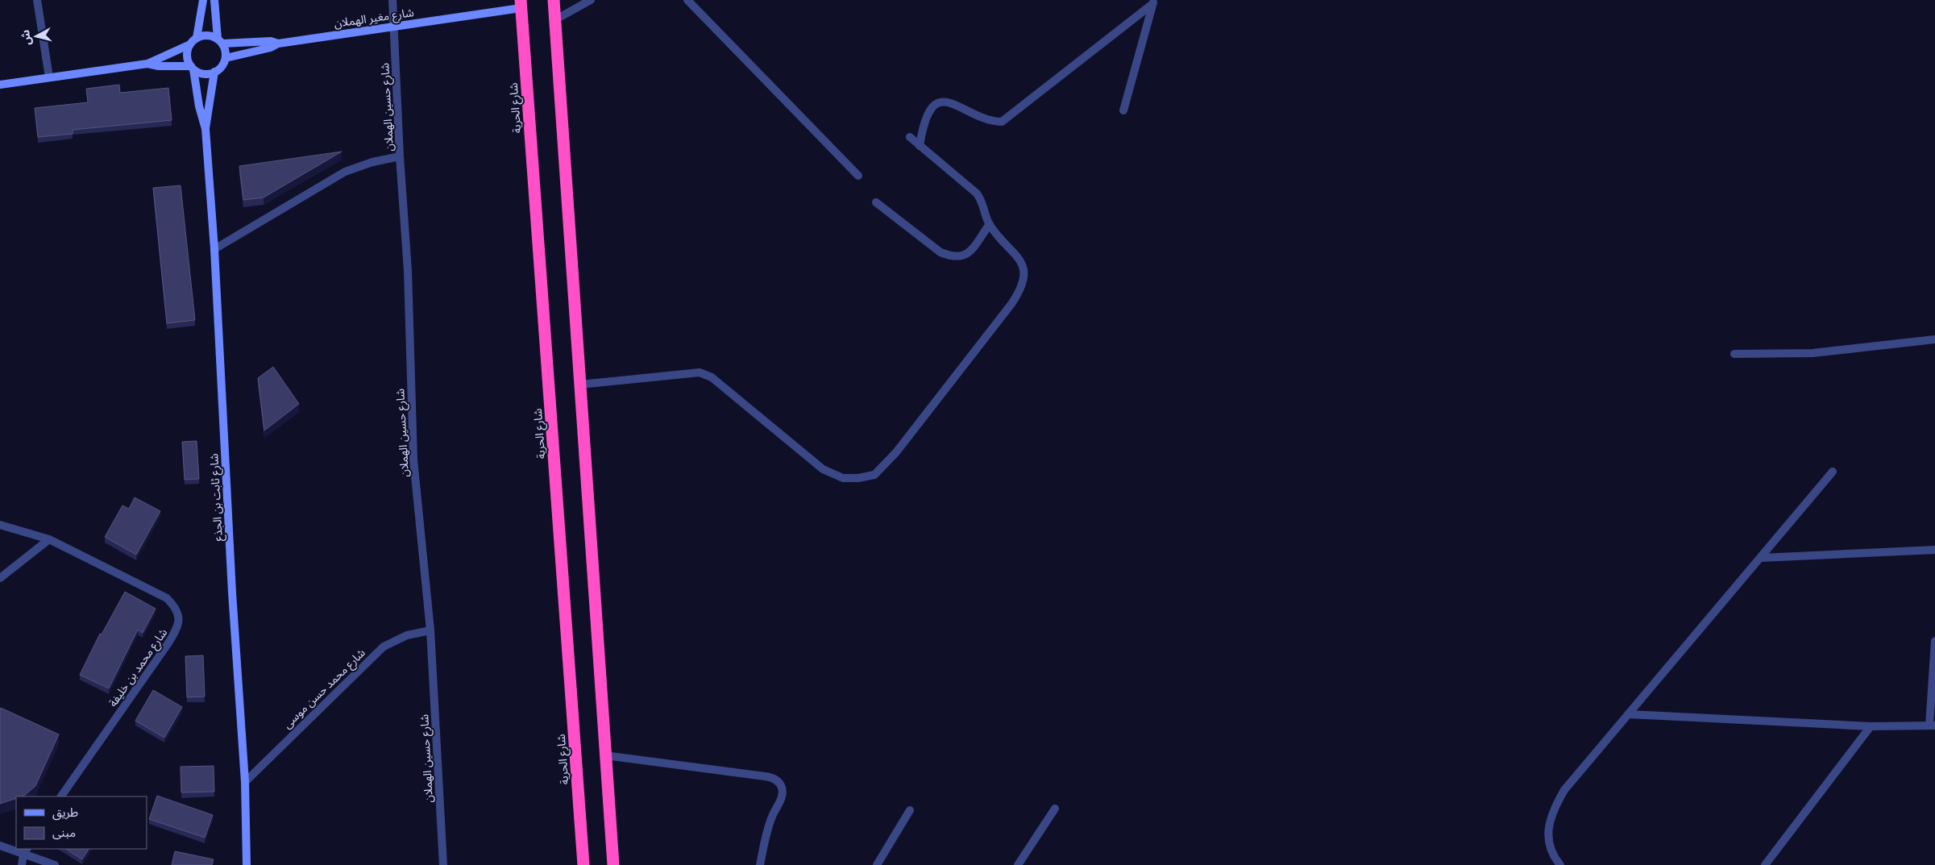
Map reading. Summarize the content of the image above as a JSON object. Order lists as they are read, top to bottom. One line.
{"streets":{"highway":["شارع الحرية"],"street":["شارع مغير الهملان","شارع حسين الهملان","شارع ثابت بن الجذع","شارع محمد بن خليفة","شارع محمد حسن موسى"]},"crossings":[["شارع مغير الهملان","شارع حسين الهملان"],["شارع مغير الهملان","شارع الحرية"],["شارع مغير الهملان","شارع ثابت بن الجذع"],["شارع حسين الهملان","شارع محمد حسن موسى"],["شارع ثابت بن الجذع","شارع محمد حسن موسى"]],"legend":["طريق","مبنى"],"north":"left"}
